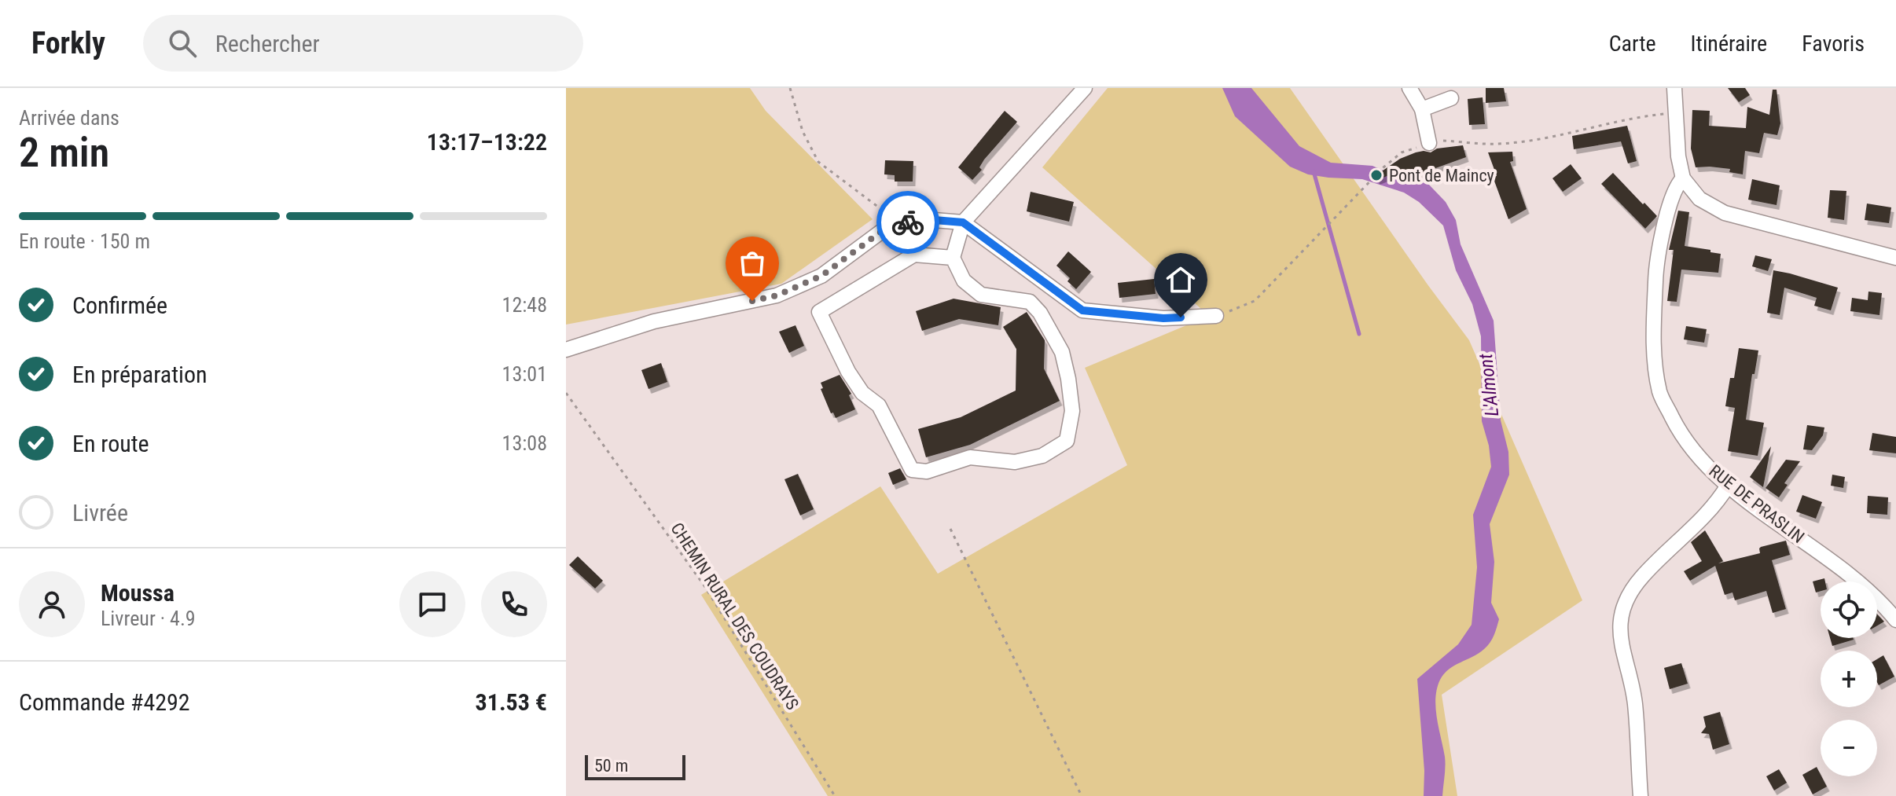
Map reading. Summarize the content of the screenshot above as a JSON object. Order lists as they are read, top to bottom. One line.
{"streets":{"street":["RUE DE PRASLIN"],"path":["CHEMIN RURAL DES COUDRAYS"]},"water":["L'Almont"],"places":["Pont de Maincy"],"scale_bar":"50 m","page":{"header":"Forkly","search":"Rechercher","nav":["Carte","Itinéraire","Favoris"],"heading":["2 min","Arrivée dans","13:17–13:22"],"panel":["Moussa","Livreur · 4.9","Commande #4292","31.53 €"],"bar":"En route · 150 m","list":[["Confirmée","12:48"],["En préparation","13:01"],["En route","13:08"],"Livrée"],"map_buttons":["+","−"],"scale":"50 m"}}
